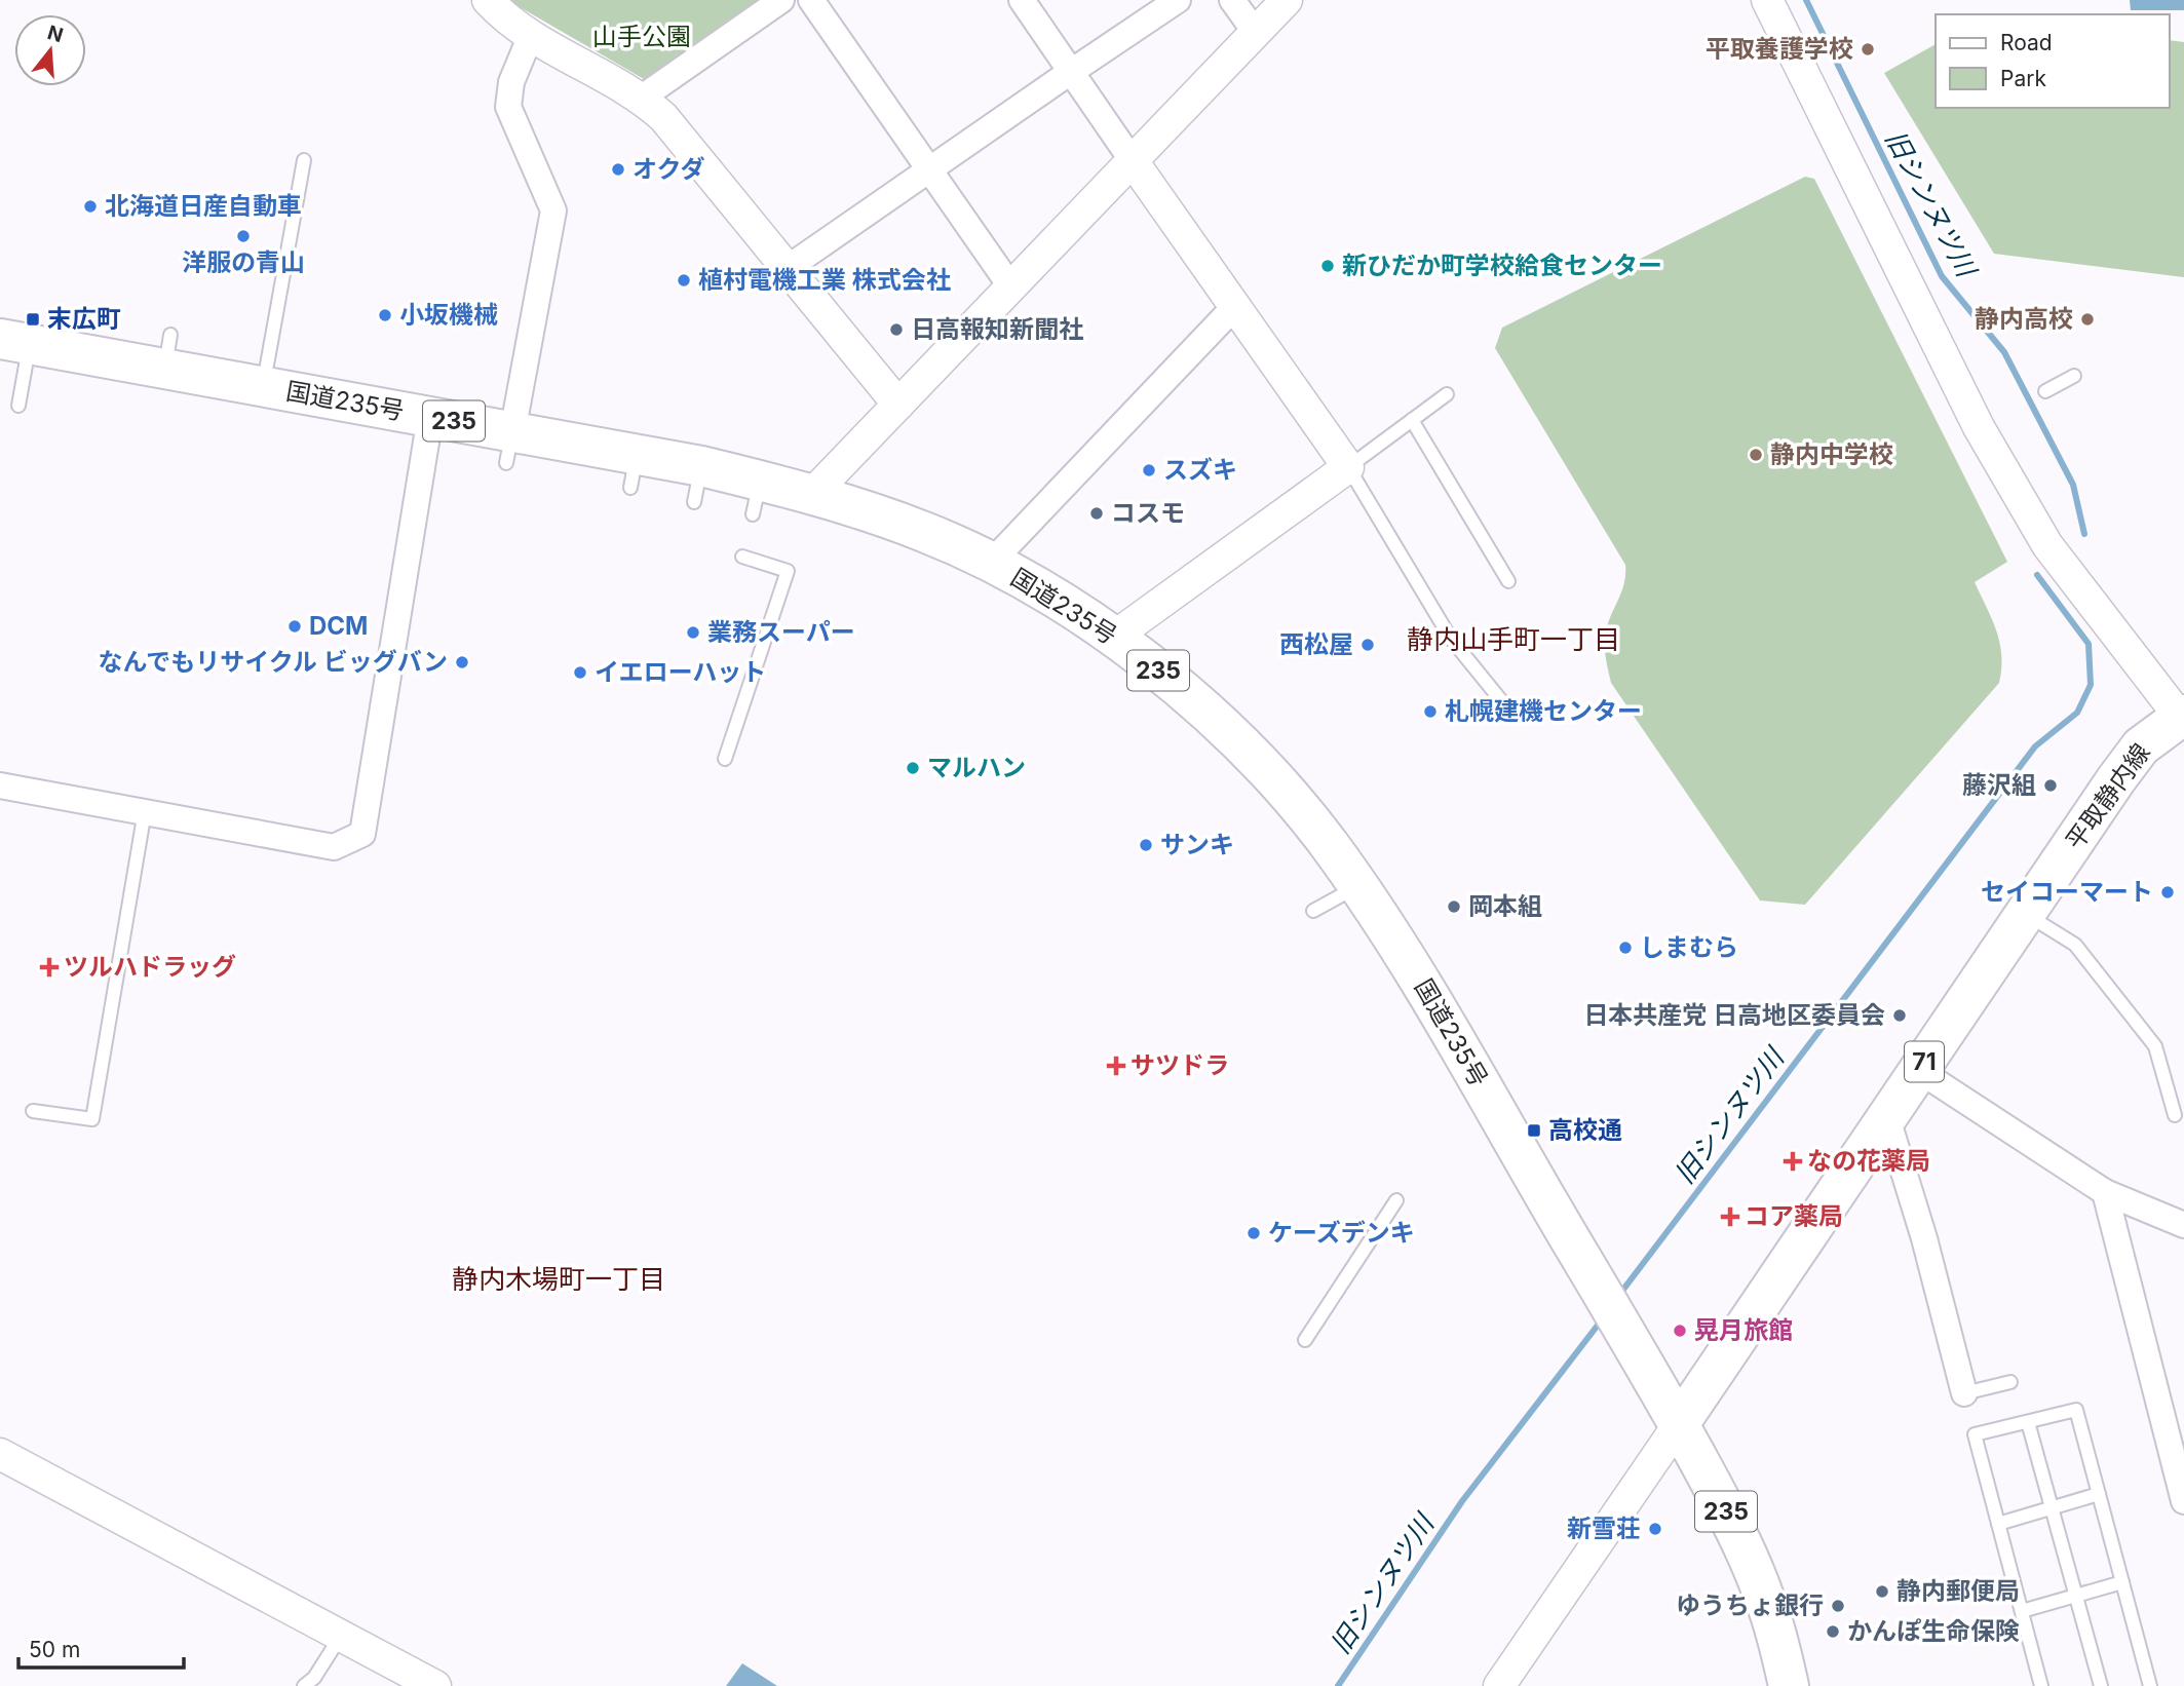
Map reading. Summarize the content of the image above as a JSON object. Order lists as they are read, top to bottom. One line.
{"streets":{"main road":["国道235号","235","平取静内線","71"]},"crossings":[["国道235号","平取静内線"]],"districts":["静内山手町一丁目","静内木場町一丁目"],"water":["旧シンヌツ川"],"parks":["山手公園"],"places":{"other":["平取養護学校","オクダ","北海道日産自動車","洋服の青山","新ひだか町学校給食センター","植村電機工業 株式会社","小坂機械","静内高校","日高報知新聞社","静内中学校","スズキ","コスモ","DCM","業務スーパー","西松屋","なんでもリサイクル ビッグバン","イエローハット","札幌建機センター","マルハン","藤沢組","サンキ","セイコーマート","岡本組","しまむら","日本共産党 日高地区委員会","ケーズデンキ","晃月旅館","新雪荘","静内郵便局","ゆうちょ銀行","かんぽ生命保険"],"transit":["末広町","高校通"],"health":["ツルハドラッグ","サツドラ","なの花薬局","コア薬局"]},"legend":["Road","Park"],"scale_bar":"50 m","north":"top"}
